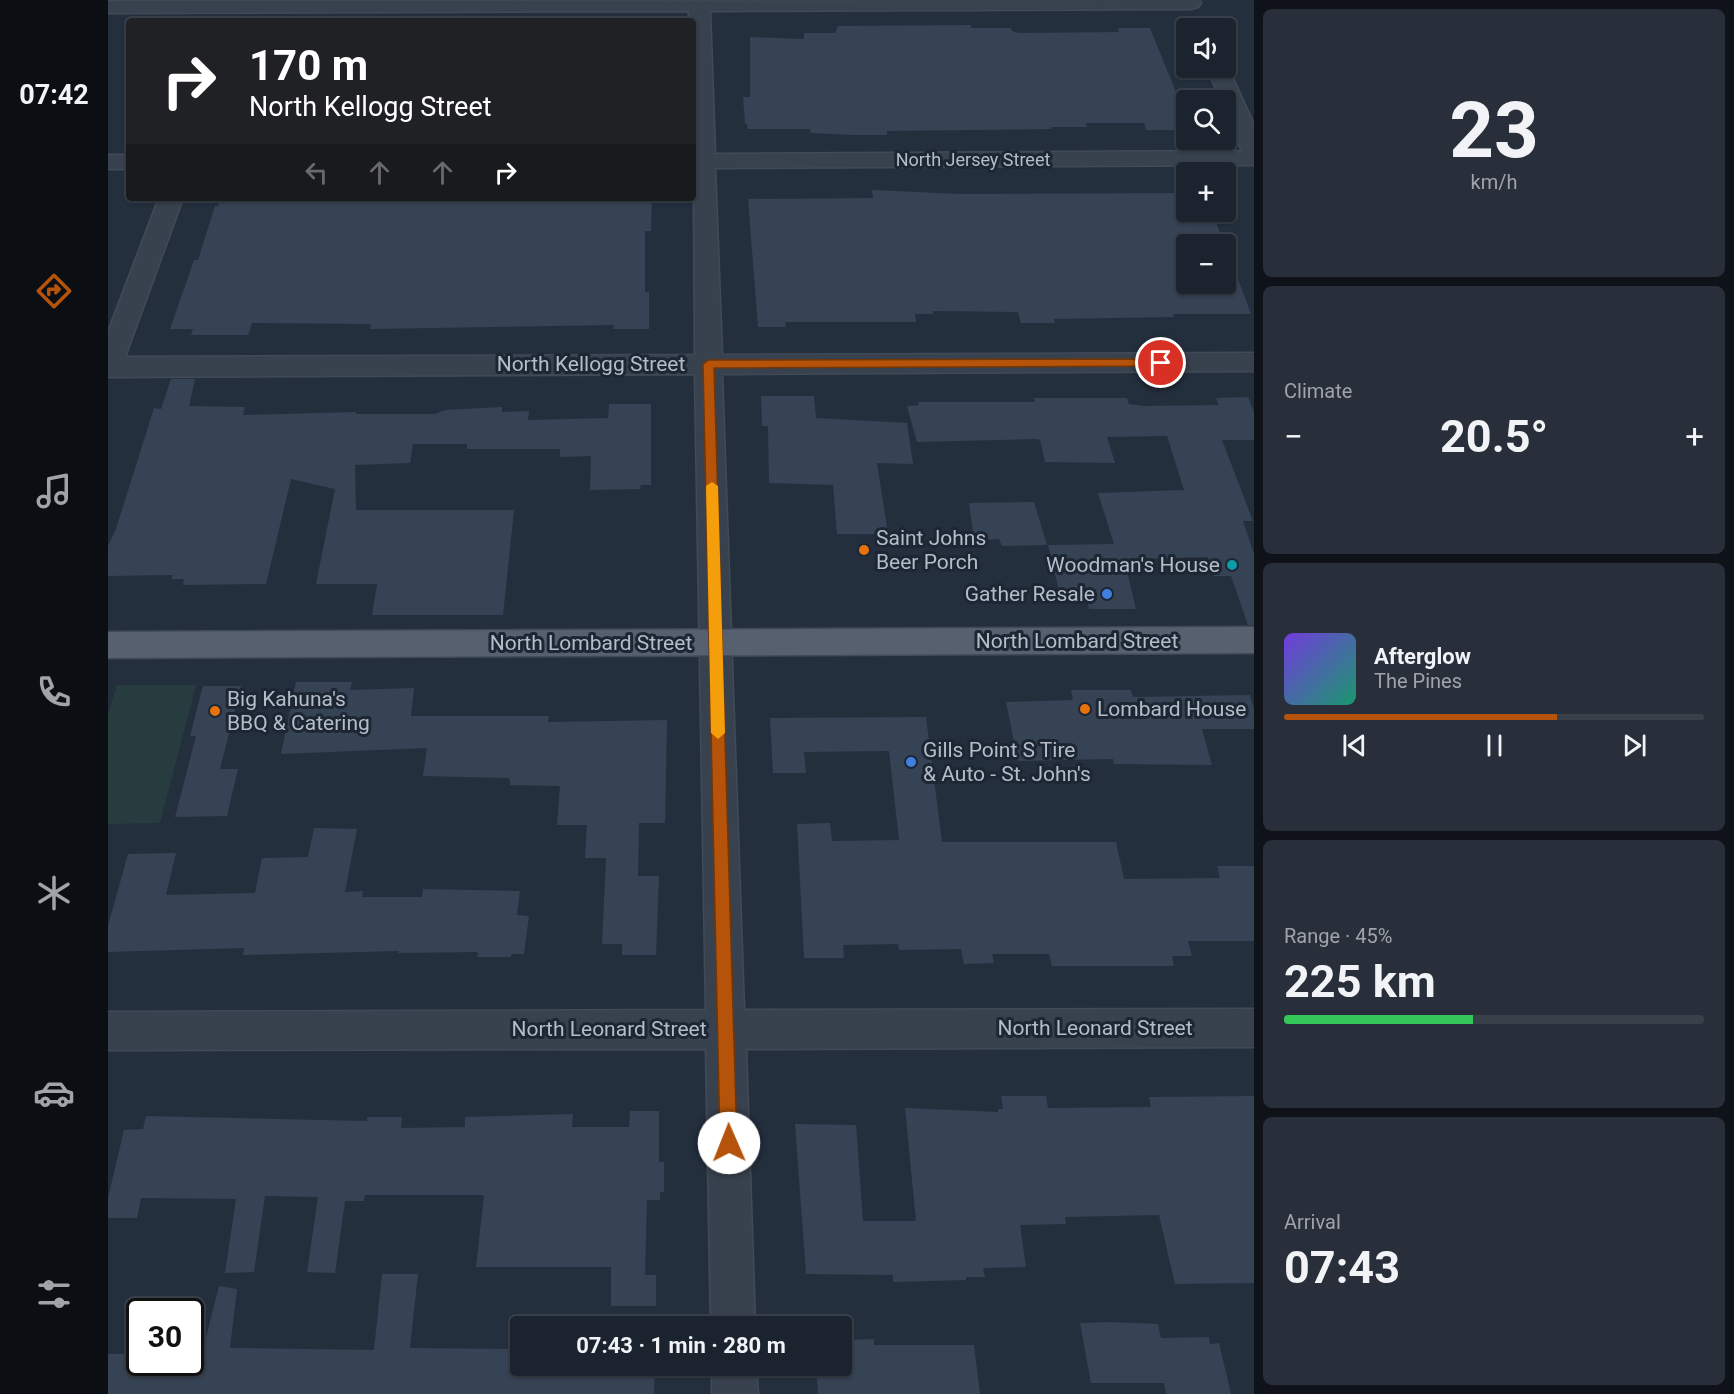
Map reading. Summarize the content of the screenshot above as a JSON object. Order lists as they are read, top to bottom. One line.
{"streets":{"main road":["North Lombard Street"],"street":["North Jersey Street","North Kellogg Street","North Leonard Street"]},"places":["Saint Johns Beer Porch","Woodman's House","Gather Resale","Lombard House","Big Kahuna's BBQ & Catering","Gills Point S Tire & Auto - St. John's"],"page":{"tabs":"07:42","tile":[["23","km/h"],"Climate",["Range · 45%","225 km"],["Arrival","07:43"]],"map_buttons":["+","−"],"turn":["170 m","North Kellogg Street"],"heat":["−","20.5°","+"],"song":["Afterglow","The Pines"],"limit":"30","trip":"07:43 · 1 min · 280 m"}}
